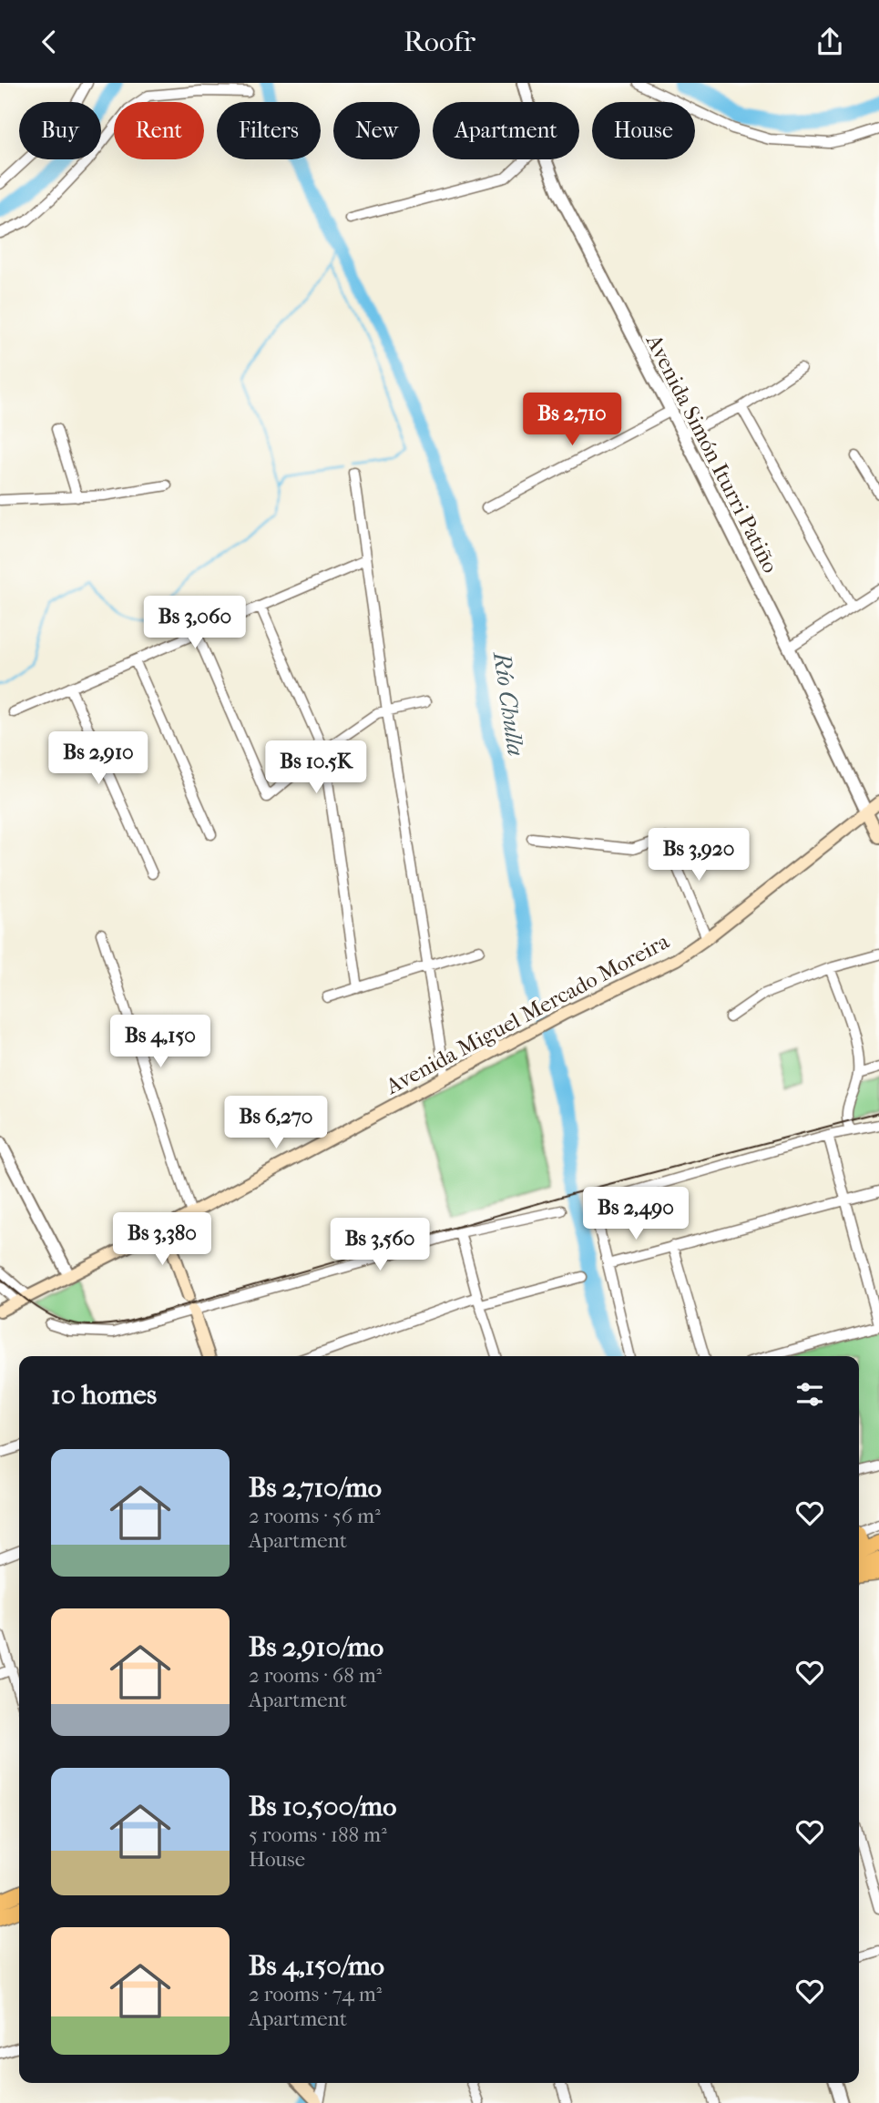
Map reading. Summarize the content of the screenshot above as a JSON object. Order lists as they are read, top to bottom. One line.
{"streets":{"main road":["Avenida Simón Iturri Patiño","Avenida Miguel Mercado Moreira"]},"crossings":[["Avenida Simón Iturri Patiño","Avenida Miguel Mercado Moreira"]],"water":["Río Chulla"],"page":{"header":"Roofr","chip":["Buy","Rent","Filters","New","Apartment","House"],"price":["Bs 2,710","Bs 3,060","Bs 2,910","Bs 10.5K","Bs 3,920","Bs 4,150","Bs 6,270","Bs 2,490","Bs 3,380","Bs 3,560"],"heading":"10 homes","list":[{"name":"Bs 2,710/mo","note":"2 rooms · 56 m² · Apartment"},{"name":"Bs 2,910/mo","note":"2 rooms · 68 m² · Apartment"},{"name":"Bs 10,500/mo","note":"5 rooms · 188 m² · House"},{"name":"Bs 4,150/mo","note":"2 rooms · 74 m² · Apartment"}]}}
